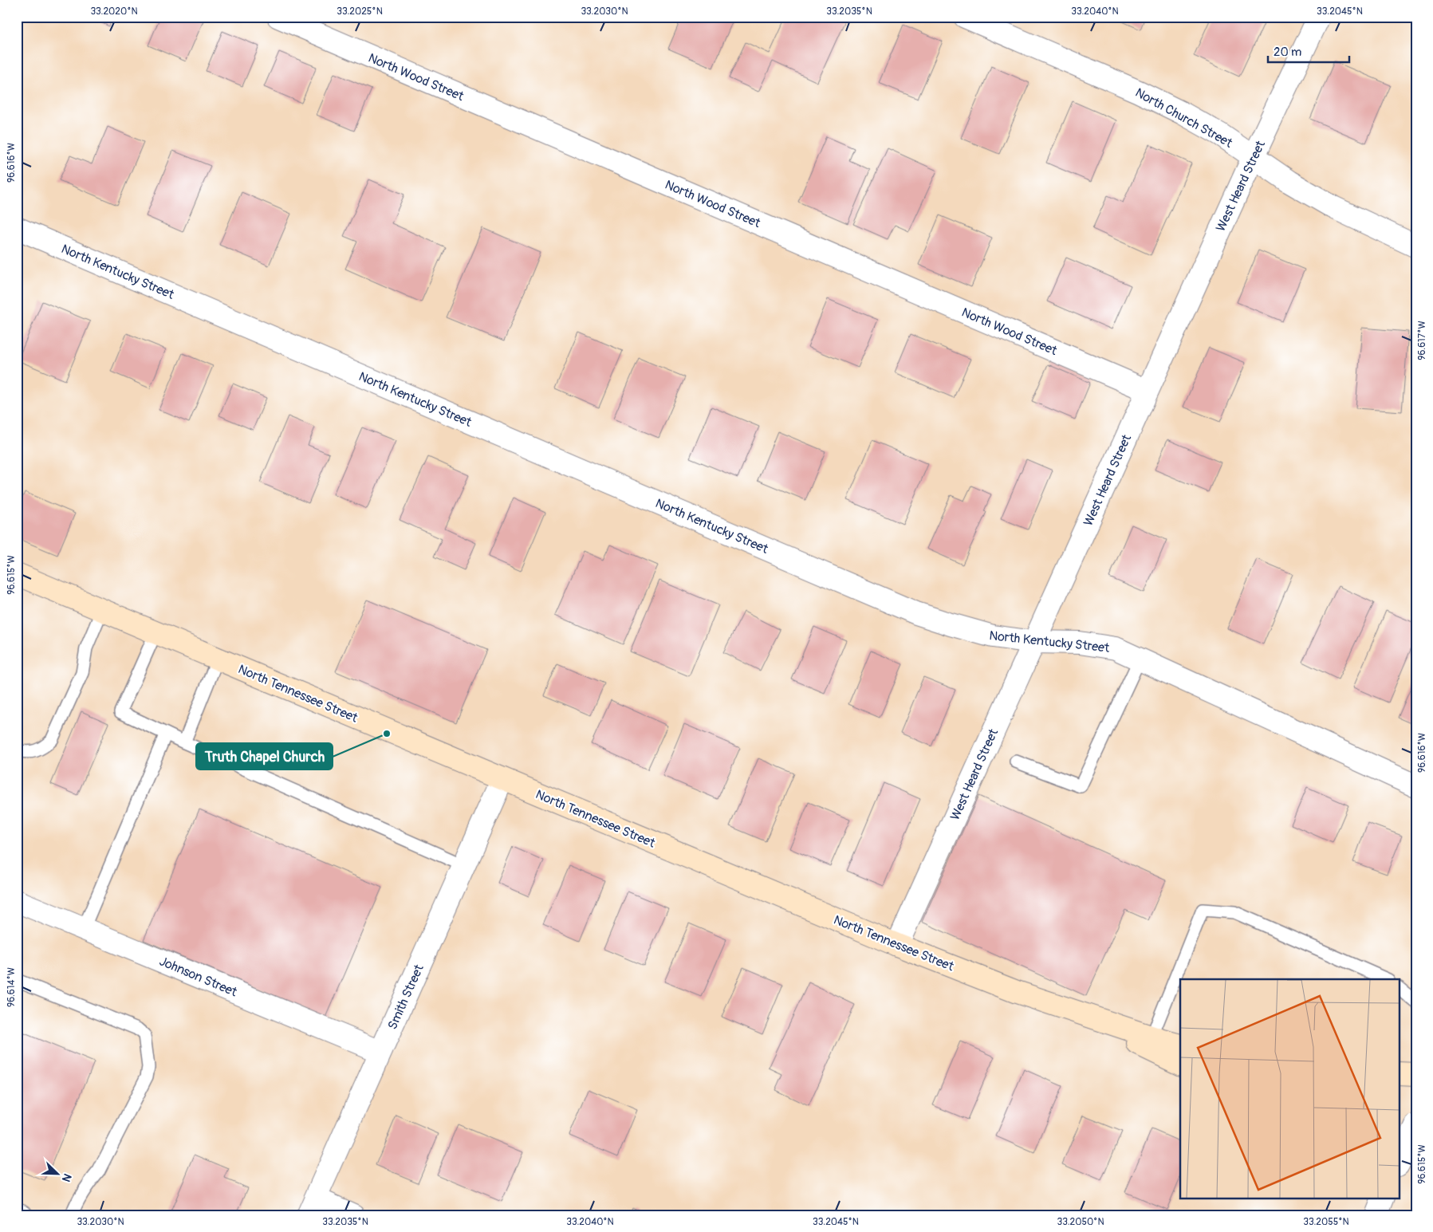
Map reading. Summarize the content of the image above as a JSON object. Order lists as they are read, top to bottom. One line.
{"streets":{"street":["North Wood Street","North Church Street","West Heard Street","North Kentucky Street","North Tennessee Street","Johnson Street","Smith Street"]},"crossings":[["North Wood Street","West Heard Street"],["North Church Street","West Heard Street"],["West Heard Street","North Kentucky Street"],["West Heard Street","North Tennessee Street"],["North Tennessee Street","Smith Street"],["Johnson Street","Smith Street"]],"places":["Truth Chapel Church"],"scale_bar":"20 m","north":"bottom right","coordinates":["33.2020°N","33.2025°N","33.2030°N","33.2035°N","33.2040°N","33.2045°N","96.616°W","96.617°W","96.615°W","96.614°W","33.2050°N","33.2055°N"]}
